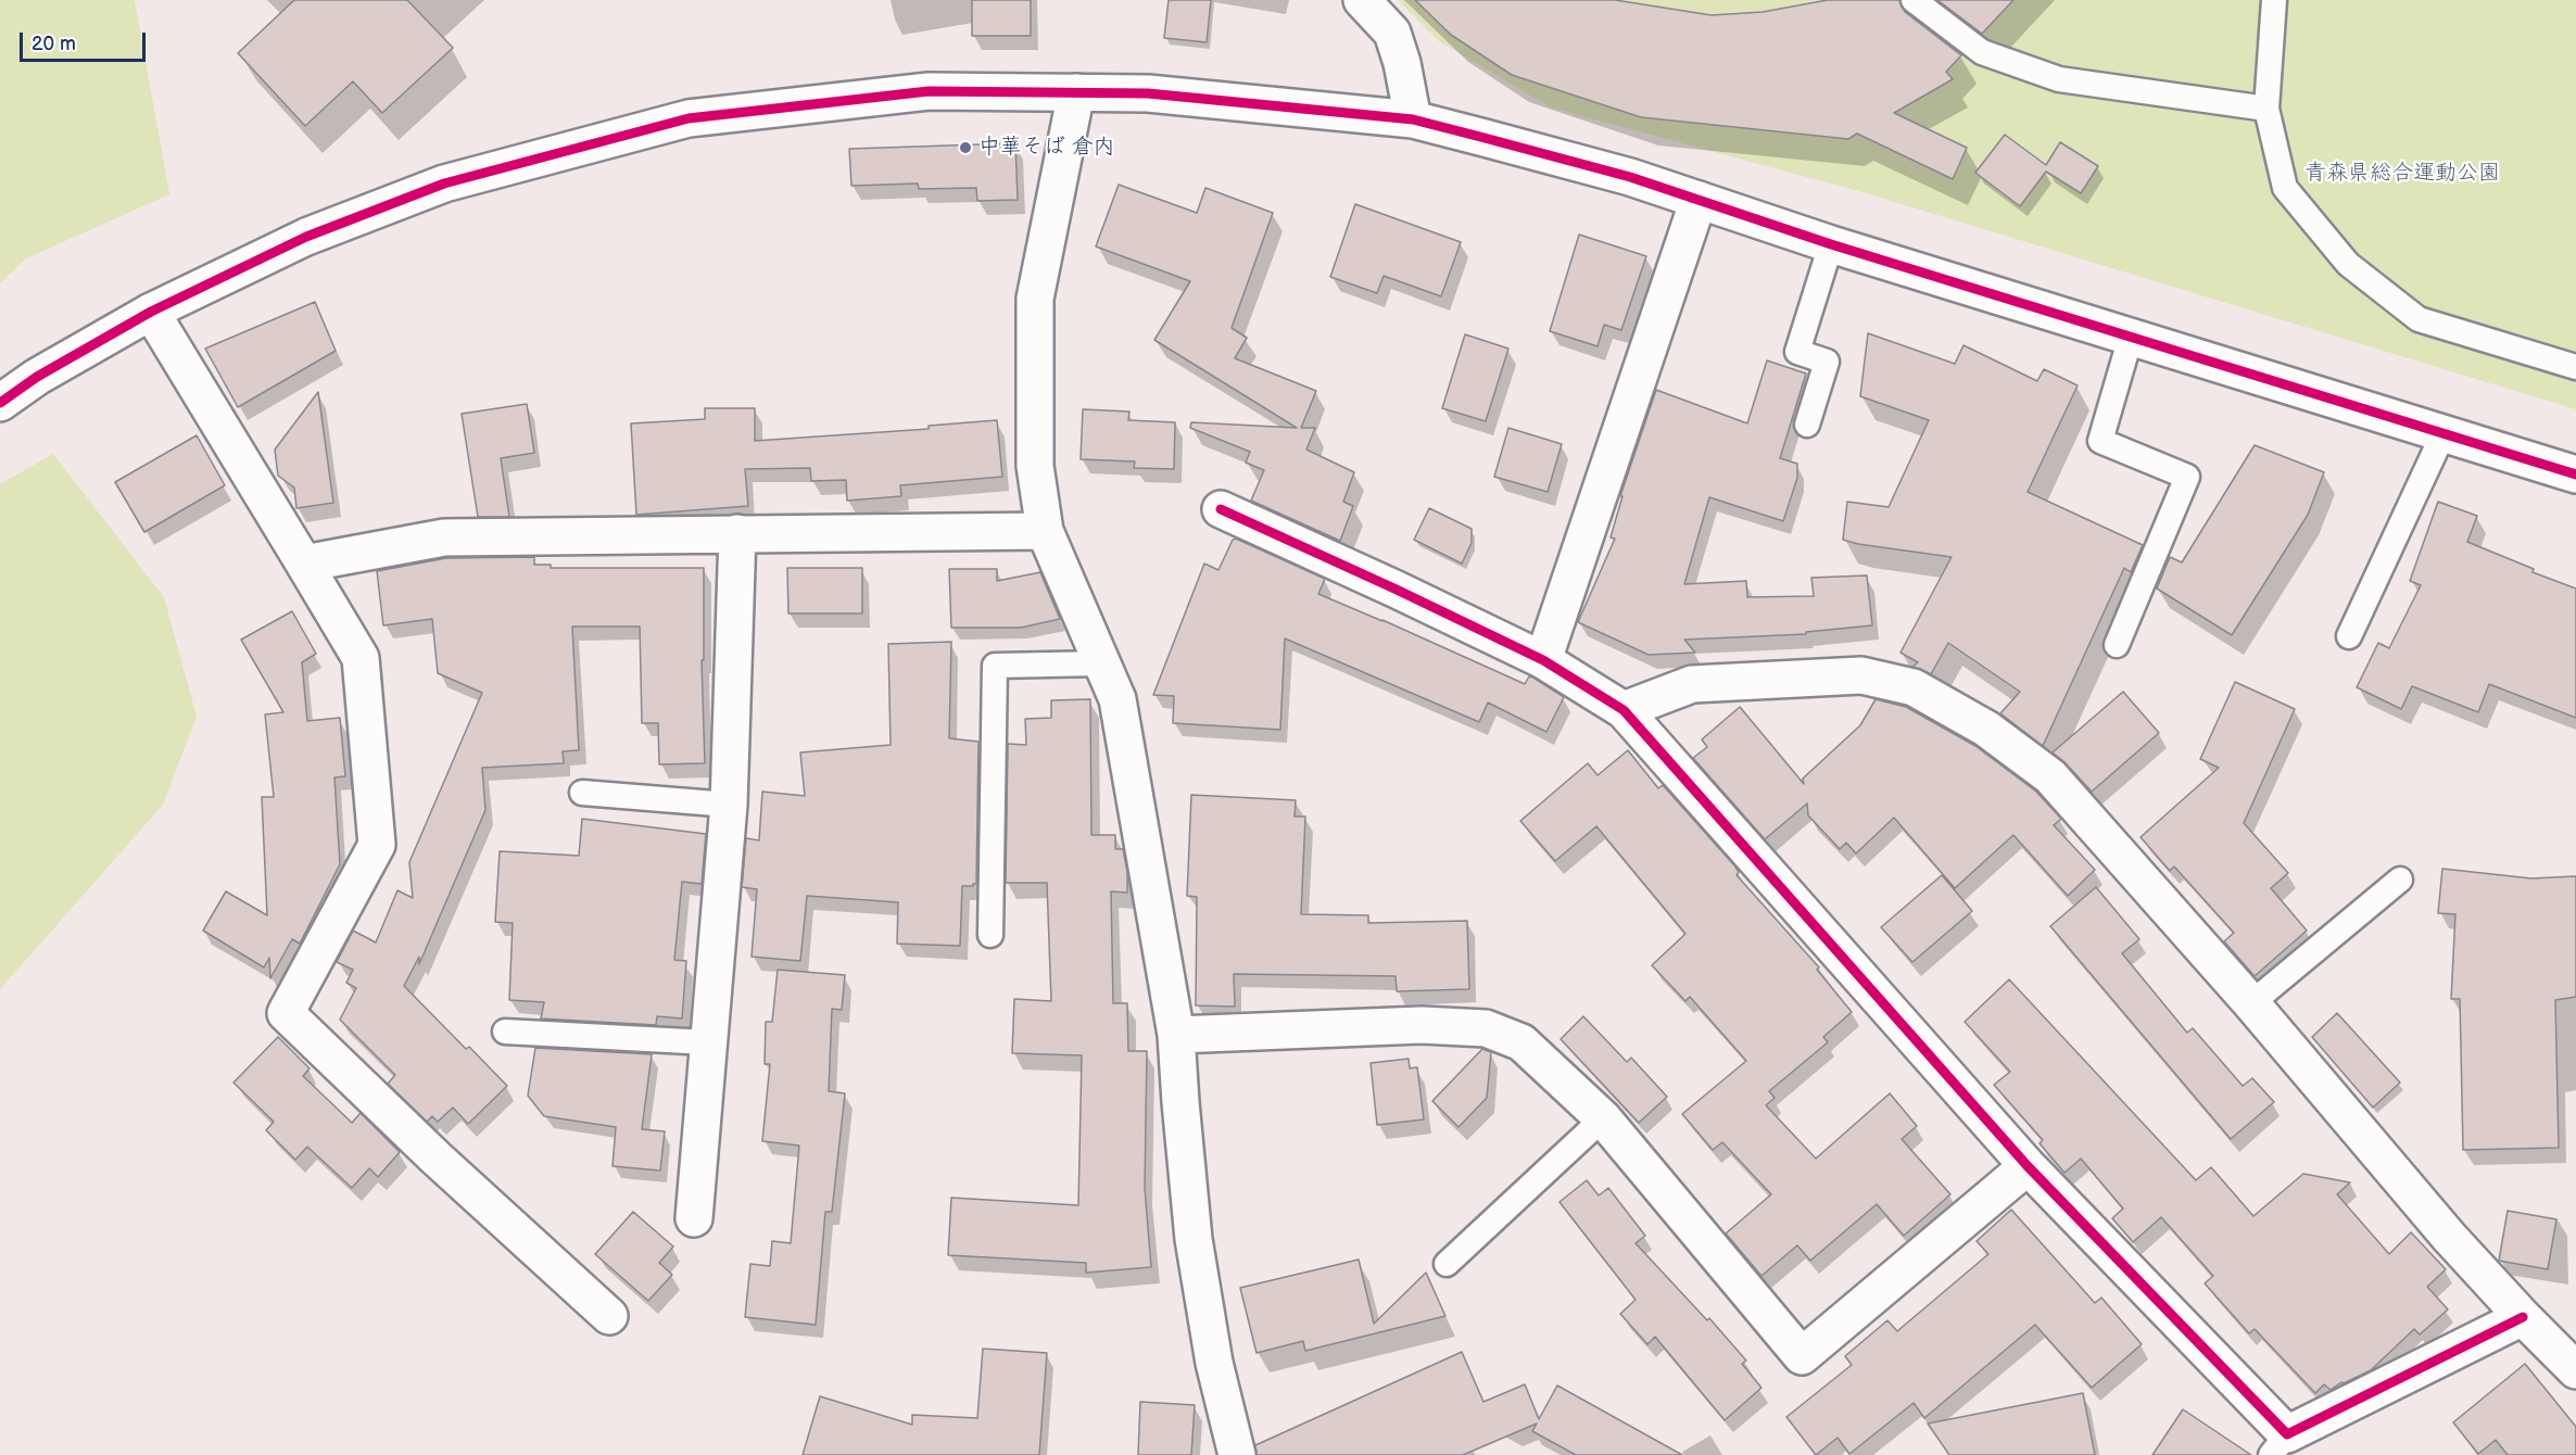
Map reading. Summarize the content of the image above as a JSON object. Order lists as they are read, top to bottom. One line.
{"parks":["青森県総合運動公園"],"places":["中華そば 倉内"],"scale_bar":"20 m"}
